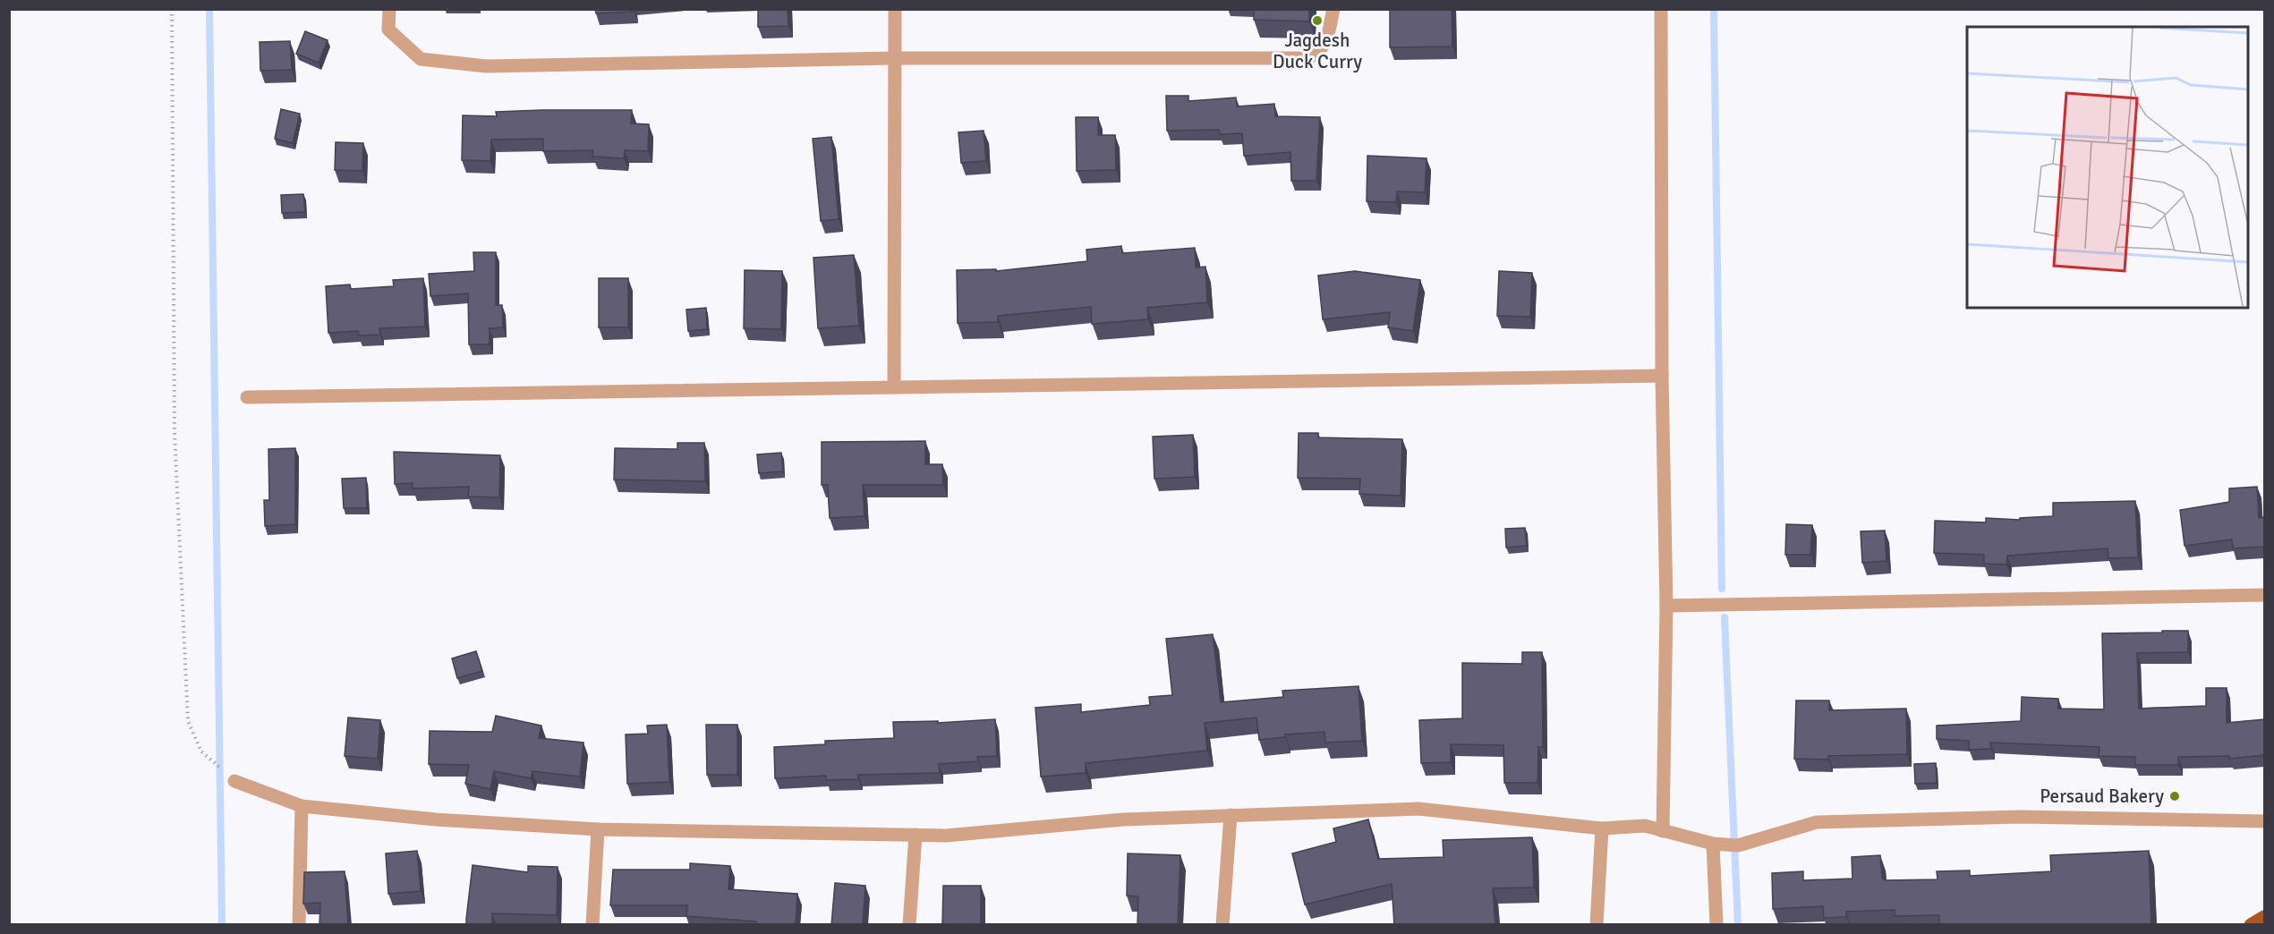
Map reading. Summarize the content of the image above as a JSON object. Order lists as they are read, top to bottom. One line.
{"places":["Jagdesh Duck Curry","Persaud Bakery"]}
